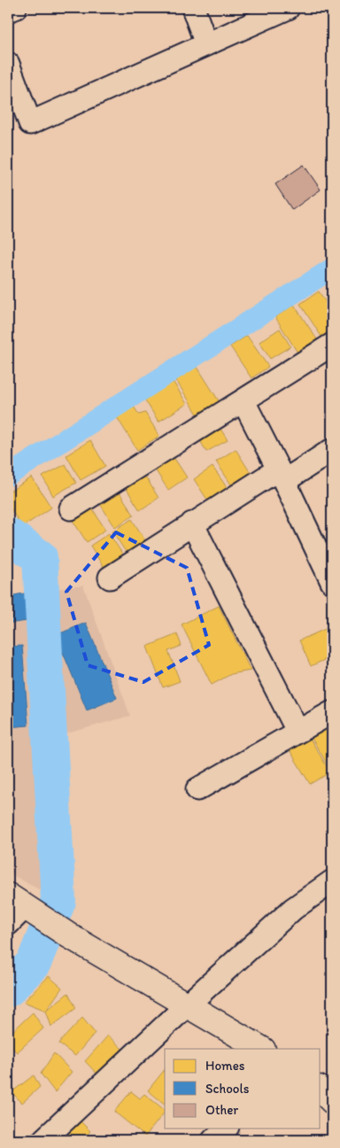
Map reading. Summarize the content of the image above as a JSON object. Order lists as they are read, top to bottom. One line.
{"legend":["Homes","Schools","Other"]}
